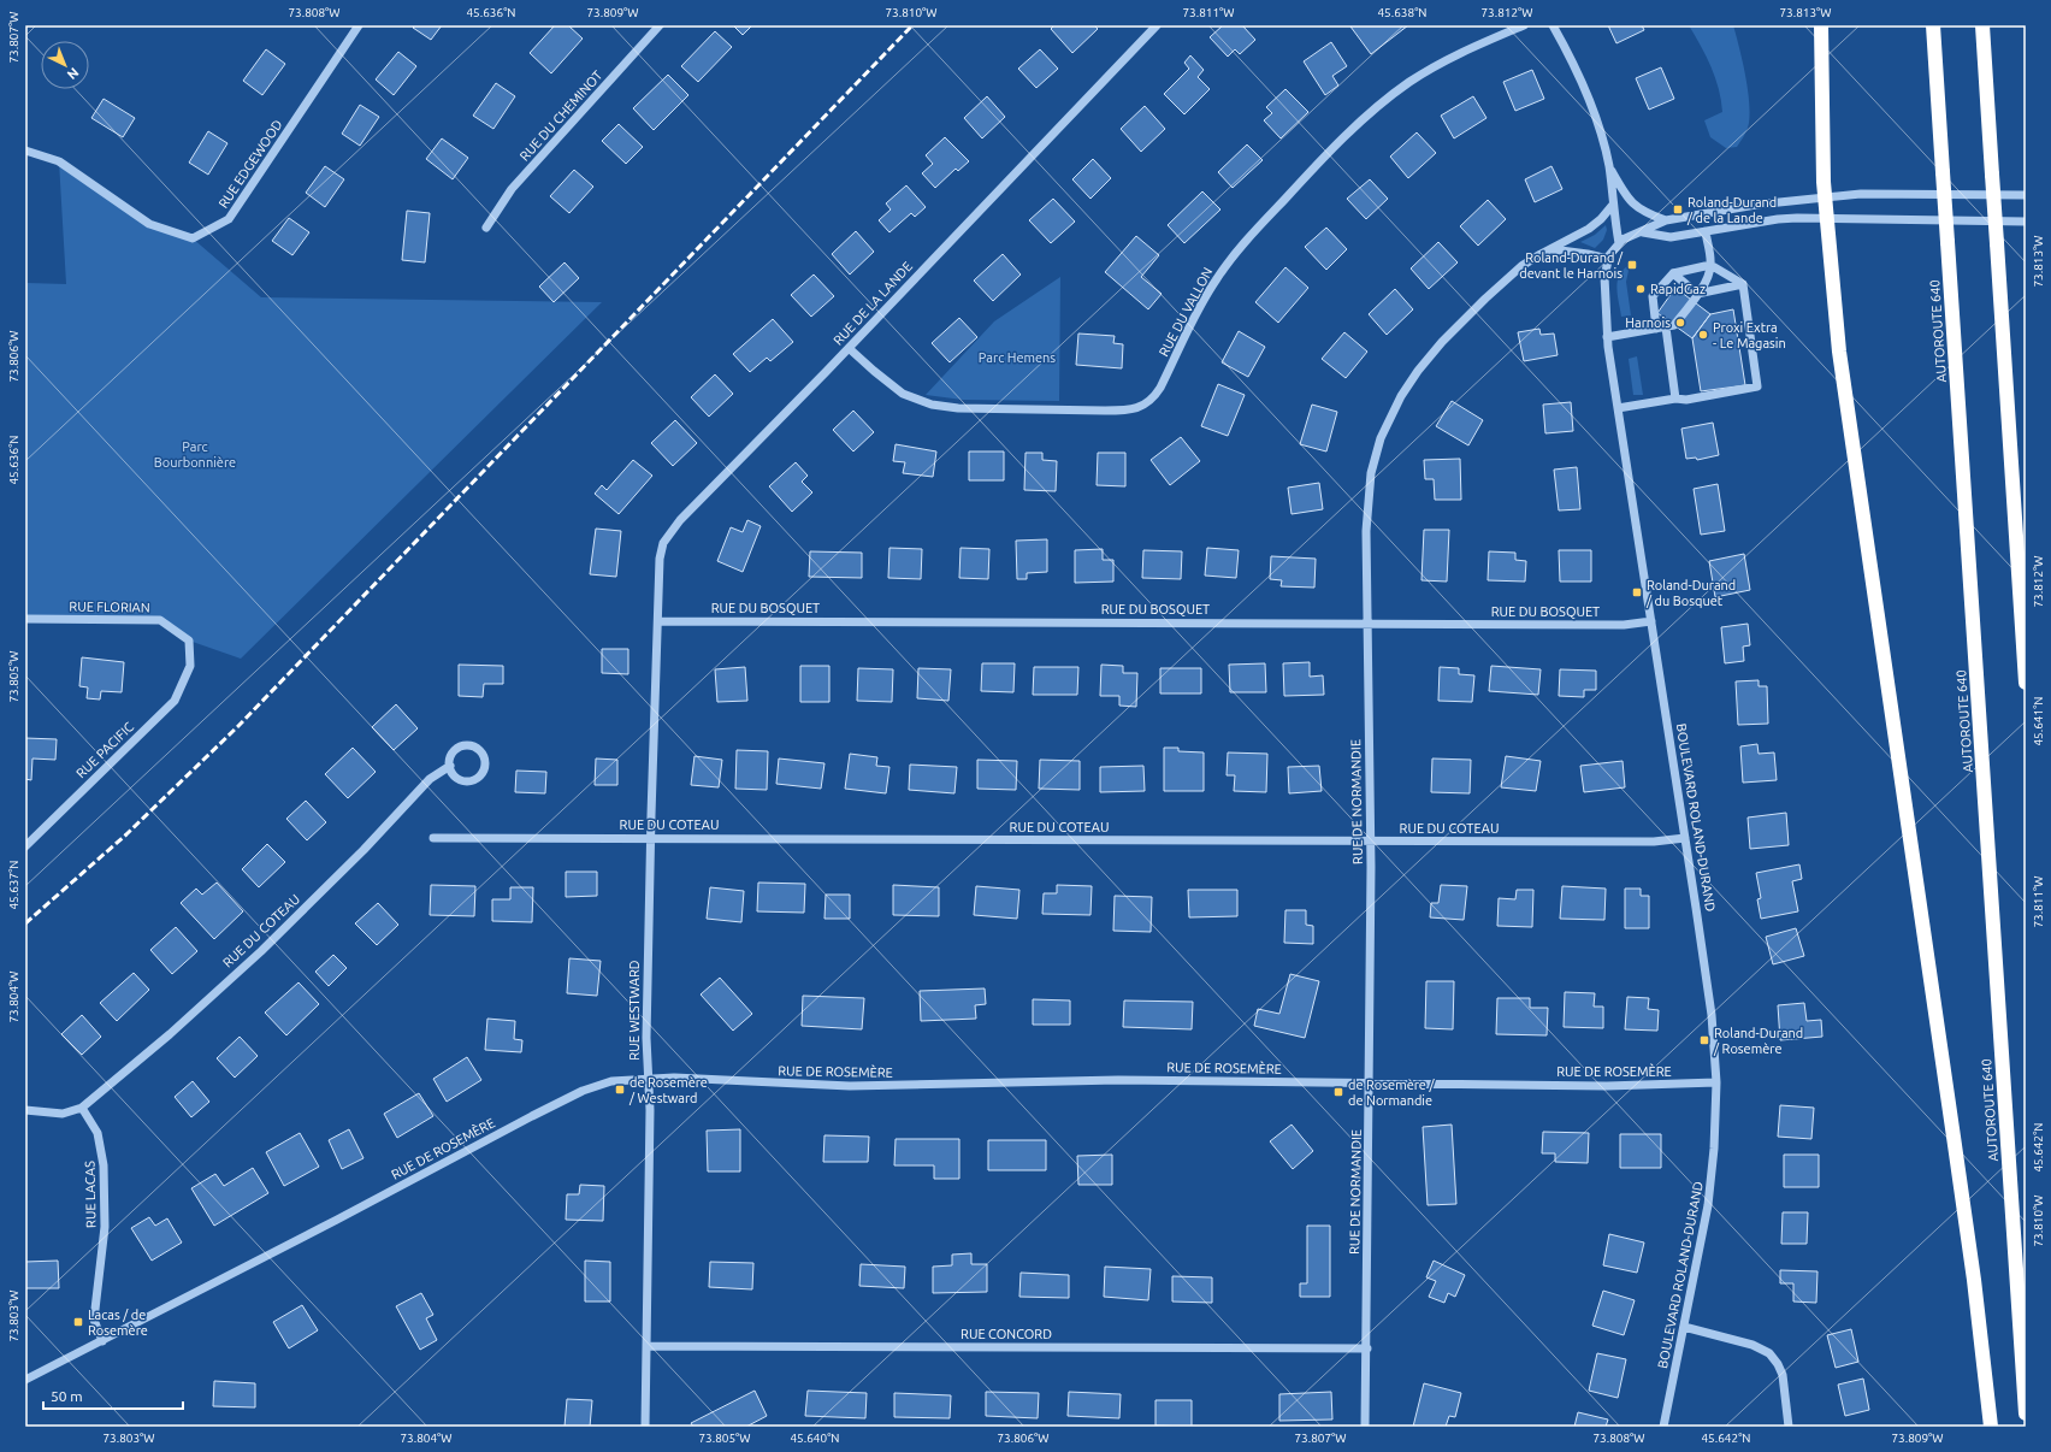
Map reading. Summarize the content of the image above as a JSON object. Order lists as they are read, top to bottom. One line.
{"streets":{"highway":["AUTOROUTE 640"],"street":["RUE DU CHEMINOT","RUE EDGEWOOD","RUE DE LA LANDE","RUE DU VALLON","RUE FLORIAN","RUE DU BOSQUET","RUE PACIFIC","RUE DE NORMANDIE","BOULEVARD ROLAND-DURAND","RUE DU COTEAU","RUE WESTWARD","RUE DE ROSEMÈRE","RUE LACAS","RUE CONCORD"]},"crossings":[["RUE DE LA LANDE","RUE DU VALLON"],["RUE DE LA LANDE","RUE DU BOSQUET"],["RUE DE LA LANDE","RUE WESTWARD"],["RUE FLORIAN","RUE PACIFIC"],["RUE DU BOSQUET","RUE DE NORMANDIE"],["RUE DU BOSQUET","BOULEVARD ROLAND-DURAND"],["RUE DU BOSQUET","RUE WESTWARD"],["RUE DE NORMANDIE","RUE DU COTEAU"],["RUE DE NORMANDIE","RUE DE ROSEMÈRE"],["RUE DE NORMANDIE","RUE CONCORD"],["BOULEVARD ROLAND-DURAND","RUE DU COTEAU"],["BOULEVARD ROLAND-DURAND","RUE DE ROSEMÈRE"],["RUE DU COTEAU","RUE WESTWARD"],["RUE DU COTEAU","RUE LACAS"],["RUE WESTWARD","RUE DE ROSEMÈRE"],["RUE WESTWARD","RUE CONCORD"],["RUE DE ROSEMÈRE","RUE LACAS"]],"parks":["Parc Hemens","Parc Bourbonnière"],"places":{"transit":["Roland-Durand / de la Lande","Roland-Durand / devant le Harnois","Roland-Durand / du Bosquet","Roland-Durand / Rosemère","de Rosemère / Westward","de Rosemère / de Normandie","Lacas / de Rosemère"],"other":["RapidGaz","Harnois","Proxi Extra - Le Magasin"]},"scale_bar":"50 m","north":"bottom right","coordinates":["73.808°W","45.636°N","73.809°W","73.810°W","73.811°W","45.638°N","73.812°W","73.813°W","73.807°W","73.806°W","73.805°W","45.641°N","45.637°N","73.804°W","45.642°N","73.803°W","45.640°N"]}
